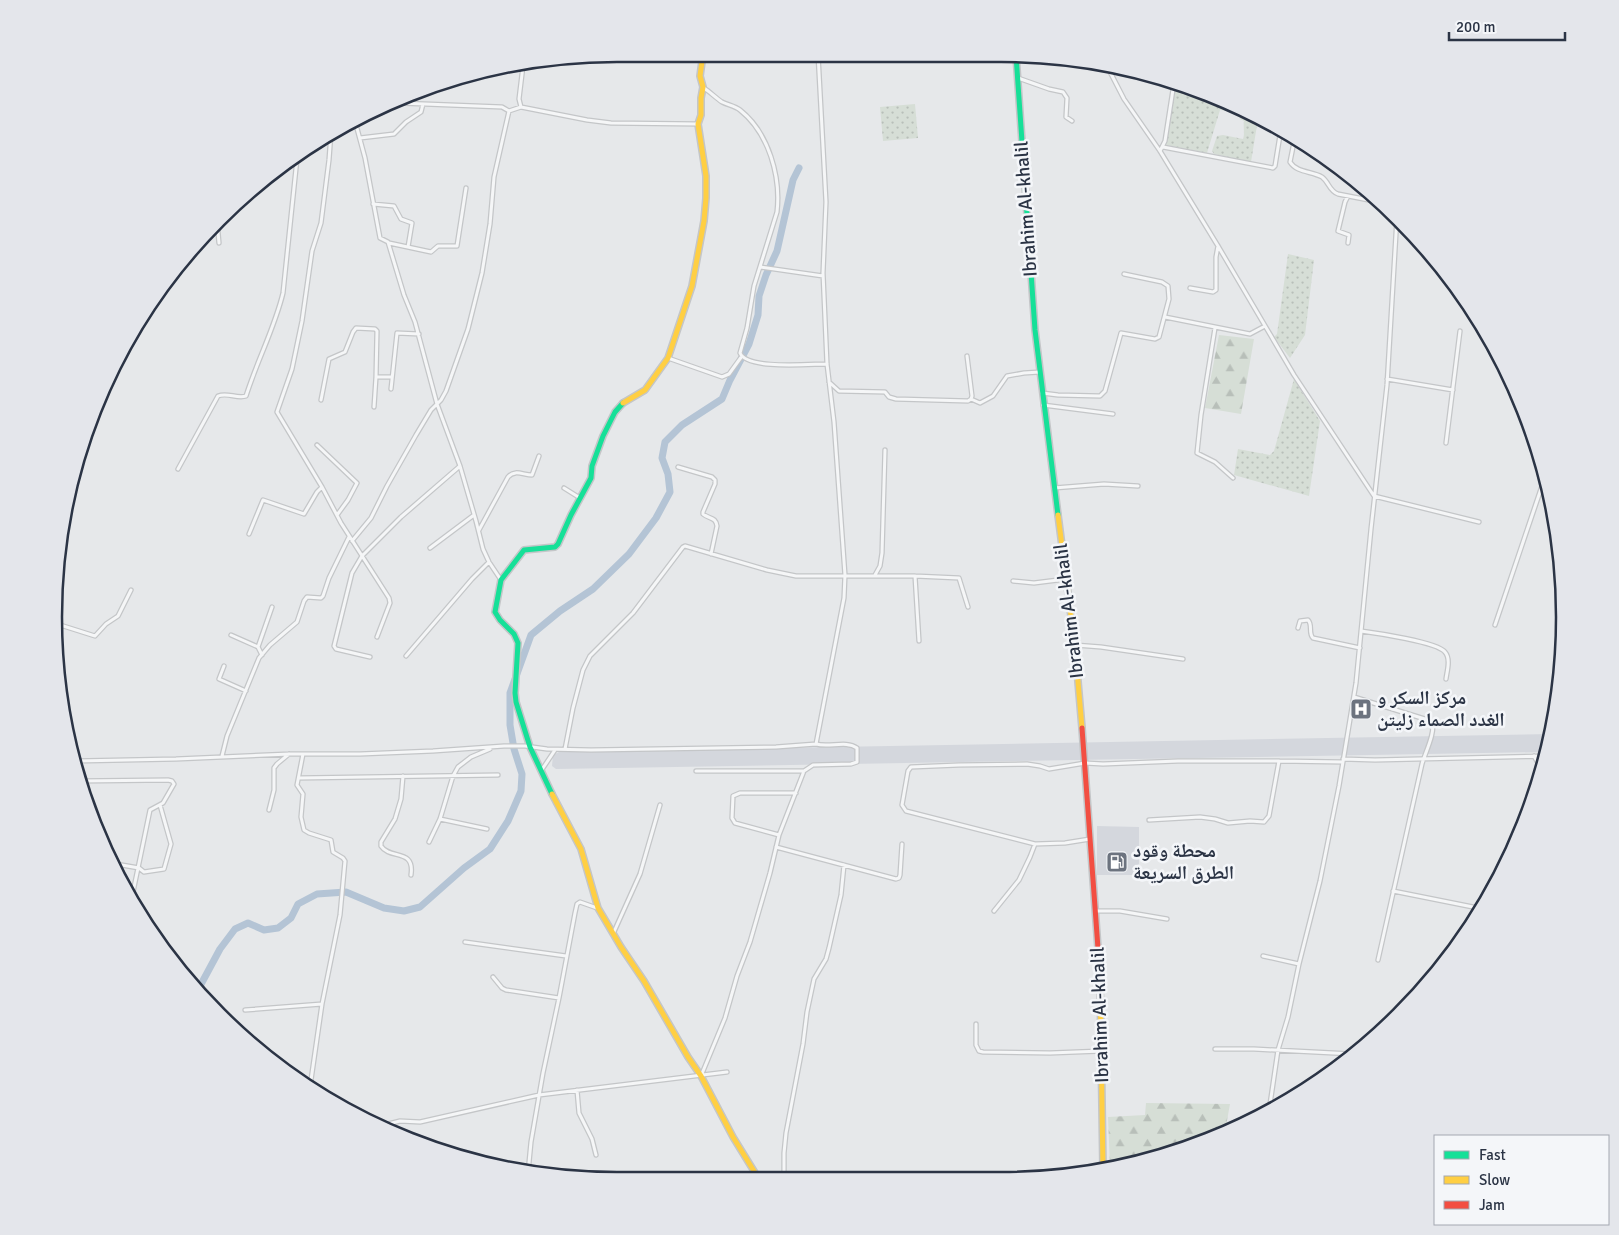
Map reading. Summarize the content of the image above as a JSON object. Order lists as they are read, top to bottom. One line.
{"streets":{"street":["Ibrahim Al-khalil"]},"places":{"hospital":["مركز السكر و الغدد الصماء زليتن"],"fuel station":["محطة وقود الطرق السريعة"]},"legend":["Fast","Slow","Jam"],"scale_bar":"200 m"}
